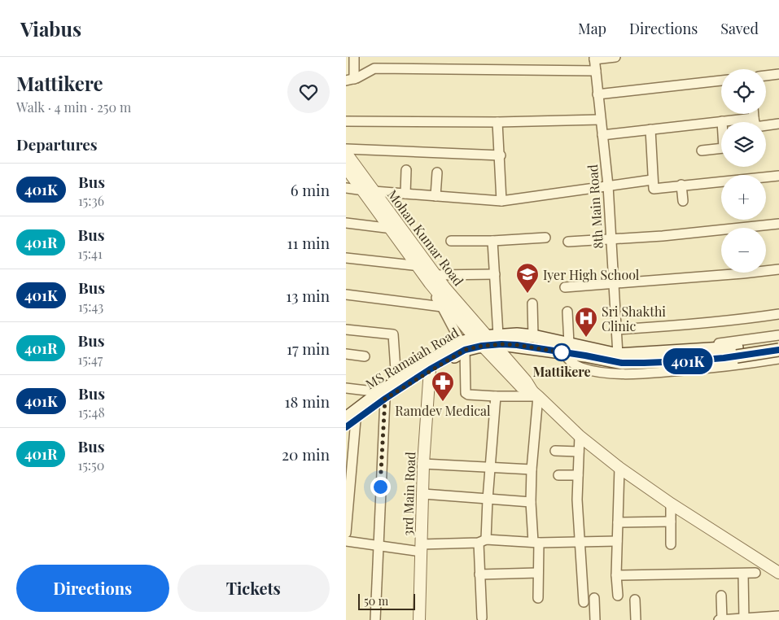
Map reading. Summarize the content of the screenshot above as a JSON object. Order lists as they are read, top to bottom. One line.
{"streets":{"main road":["MS Ramaiah Road"],"street":["8th Main Road","Mohan Kumar Road","3rd Main Road"]},"crossings":[["8th Main Road","MS Ramaiah Road"],["Mohan Kumar Road","MS Ramaiah Road"],["MS Ramaiah Road","3rd Main Road"]],"places":{"school or university":["Iyer High School"],"hospital":["Sri Shakthi Clinic"],"other":["Mattikere"],"pharmacy":["Ramdev Medical"]},"lines":["bus line 401K"],"scale_bar":"50 m","page":{"header":"Viabus","nav":["Map","Directions","Saved"],"heading":[["Mattikere","Walk · 4 min · 250 m"],"Departures"],"on_map":"401K","map_buttons":["+","−"],"list":[{"mark":"401K","name":"Bus","note":"15:36","value":"6 min"},{"mark":"401R","name":"Bus","note":"15:41","value":"11 min"},{"mark":"401K","name":"Bus","note":"15:43","value":"13 min"},{"mark":"401R","name":"Bus","note":"15:47","value":"17 min"},{"mark":"401K","name":"Bus","note":"15:48","value":"18 min"},{"mark":"401R","name":"Bus","note":"15:50","value":"20 min"}],"buttons":["Directions","Tickets"],"scale":"50 m"}}
